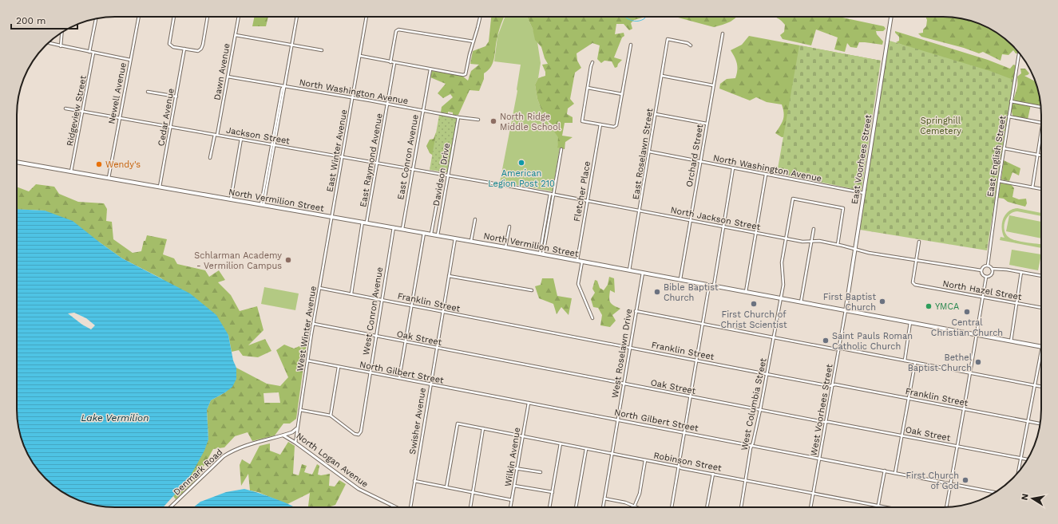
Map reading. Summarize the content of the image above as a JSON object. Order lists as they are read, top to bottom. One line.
{"streets":{"main road":["East Voorhees Street","North Vermilion Street"],"street":["Dawn Avenue","North Washington Avenue","Newell Avenue","Ridgeview Street","Cedar Avenue","Jackson Street","East Winter Avenue","East Roselawn Street","Orchard Street","East English Street","East Conron Avenue","East Raymond Avenue","Davidson Drive","Fletcher Place","North Jackson Street","North Hazel Street","Franklin Street","West Conron Avenue","West Winter Avenue","Oak Street","West Roselawn Drive","North Gilbert Street","West Columbia Street","West Voorhees Street","Swisher Avenue","Wilkin Avenue","North Logan Avenue","Robinson Street","Denmark Road"]},"crossings":[["Dawn Avenue","North Washington Avenue"],["Dawn Avenue","Jackson Street"],["North Washington Avenue","East Winter Avenue"],["North Washington Avenue","East Roselawn Street"],["North Washington Avenue","Orchard Street"],["North Washington Avenue","East Conron Avenue"],["North Washington Avenue","East Voorhees Street"],["North Washington Avenue","East Raymond Avenue"],["North Washington Avenue","Davidson Drive"],["Newell Avenue","Jackson Street"],["Newell Avenue","North Vermilion Street"],["Ridgeview Street","Jackson Street"],["Ridgeview Street","North Vermilion Street"],["Cedar Avenue","Jackson Street"],["Cedar Avenue","North Vermilion Street"],["Jackson Street","East Winter Avenue"],["Jackson Street","East Conron Avenue"],["Jackson Street","East Raymond Avenue"],["Jackson Street","Davidson Drive"],["Jackson Street","North Jackson Street"],["East Winter Avenue","North Vermilion Street"],["East Winter Avenue","West Winter Avenue"],["East Roselawn Street","North Vermilion Street"],["East Roselawn Street","North Jackson Street"],["Orchard Street","North Vermilion Street"],["Orchard Street","North Jackson Street"],["East English Street","North Jackson Street"],["East Conron Avenue","North Vermilion Street"],["East Voorhees Street","North Vermilion Street"],["East Voorhees Street","North Jackson Street"],["East Voorhees Street","West Voorhees Street"],["East Raymond Avenue","North Vermilion Street"],["East Raymond Avenue","Franklin Street"],["Davidson Drive","North Vermilion Street"],["Davidson Drive","North Jackson Street"],["Fletcher Place","North Vermilion Street"],["Fletcher Place","North Jackson Street"],["North Vermilion Street","West Conron Avenue"],["North Vermilion Street","West Winter Avenue"],["North Vermilion Street","West Roselawn Drive"],["North Vermilion Street","West Columbia Street"],["North Vermilion Street","West Voorhees Street"],["North Vermilion Street","Swisher Avenue"],["North Jackson Street","North Hazel Street"],["North Jackson Street","West Columbia Street"],["Franklin Street","West Conron Avenue"],["Franklin Street","West Winter Avenue"],["Franklin Street","West Roselawn Drive"],["Franklin Street","West Columbia Street"],["Franklin Street","West Voorhees Street"],["Franklin Street","Swisher Avenue"],["West Conron Avenue","Oak Street"],["West Conron Avenue","North Gilbert Street"],["West Winter Avenue","Oak Street"],["West Winter Avenue","North Gilbert Street"],["West Winter Avenue","North Logan Avenue"],["West Winter Avenue","Denmark Road"],["Oak Street","West Roselawn Drive"],["Oak Street","West Columbia Street"],["Oak Street","West Voorhees Street"],["Oak Street","Swisher Avenue"],["West Roselawn Drive","North Gilbert Street"],["West Roselawn Drive","Robinson Street"],["North Gilbert Street","West Columbia Street"],["North Gilbert Street","West Voorhees Street"],["North Gilbert Street","Swisher Avenue"],["North Gilbert Street","Wilkin Avenue"],["West Columbia Street","Robinson Street"],["West Voorhees Street","Robinson Street"],["Wilkin Avenue","Robinson Street"],["North Logan Avenue","Denmark Road"]],"water":["Lake Vermilion"],"parks":["Springhill Cemetery"],"places":["North Ridge Middle School","American Legion Post 210","Wendy's","Schlarman Academy - Vermilion Campus","Bible Baptist Church","First Baptist Church","First Church of Christ Scientist","YMCA","Central Christian Church","Saint Pauls Roman Catholic Church","Bethel Baptist Church","First Church of God"],"scale_bar":"200 m","north":"left"}
